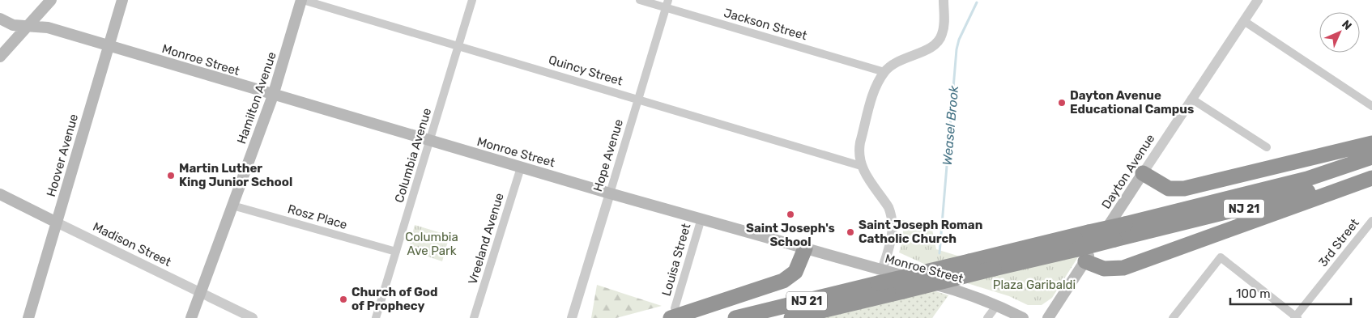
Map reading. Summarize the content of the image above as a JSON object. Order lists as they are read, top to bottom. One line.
{"streets":{"highway":["NJ 21"],"main road":["Monroe Street","Hamilton Avenue","Hoover Avenue","Dayton Avenue","Madison Street"],"street":["Jackson Street","Quincy Street","Columbia Avenue","Hope Avenue","Rosz Place","Vreeland Avenue","3rd Street","Louisa Street"]},"crossings":[["Jackson Street","Hope Avenue"],["Monroe Street","Hamilton Avenue"],["Monroe Street","Hoover Avenue"],["Monroe Street","Columbia Avenue"],["Monroe Street","Hope Avenue"],["Monroe Street","NJ 21"],["Monroe Street","Vreeland Avenue"],["Monroe Street","Louisa Street"],["Quincy Street","Hamilton Avenue"],["Quincy Street","Columbia Avenue"],["Quincy Street","Hope Avenue"],["Hamilton Avenue","Rosz Place"],["Hamilton Avenue","Madison Street"],["Hoover Avenue","Madison Street"],["Columbia Avenue","Rosz Place"],["Dayton Avenue","NJ 21"]],"water":["Weasel Brook"],"parks":["Columbia Ave Park","Plaza Garibaldi"],"places":["Dayton Avenue Educational Campus","Martin Luther King Junior School","Saint Joseph's School","Saint Joseph Roman Catholic Church","Church of God of Prophecy"],"scale_bar":"100 m","north":"top right"}
